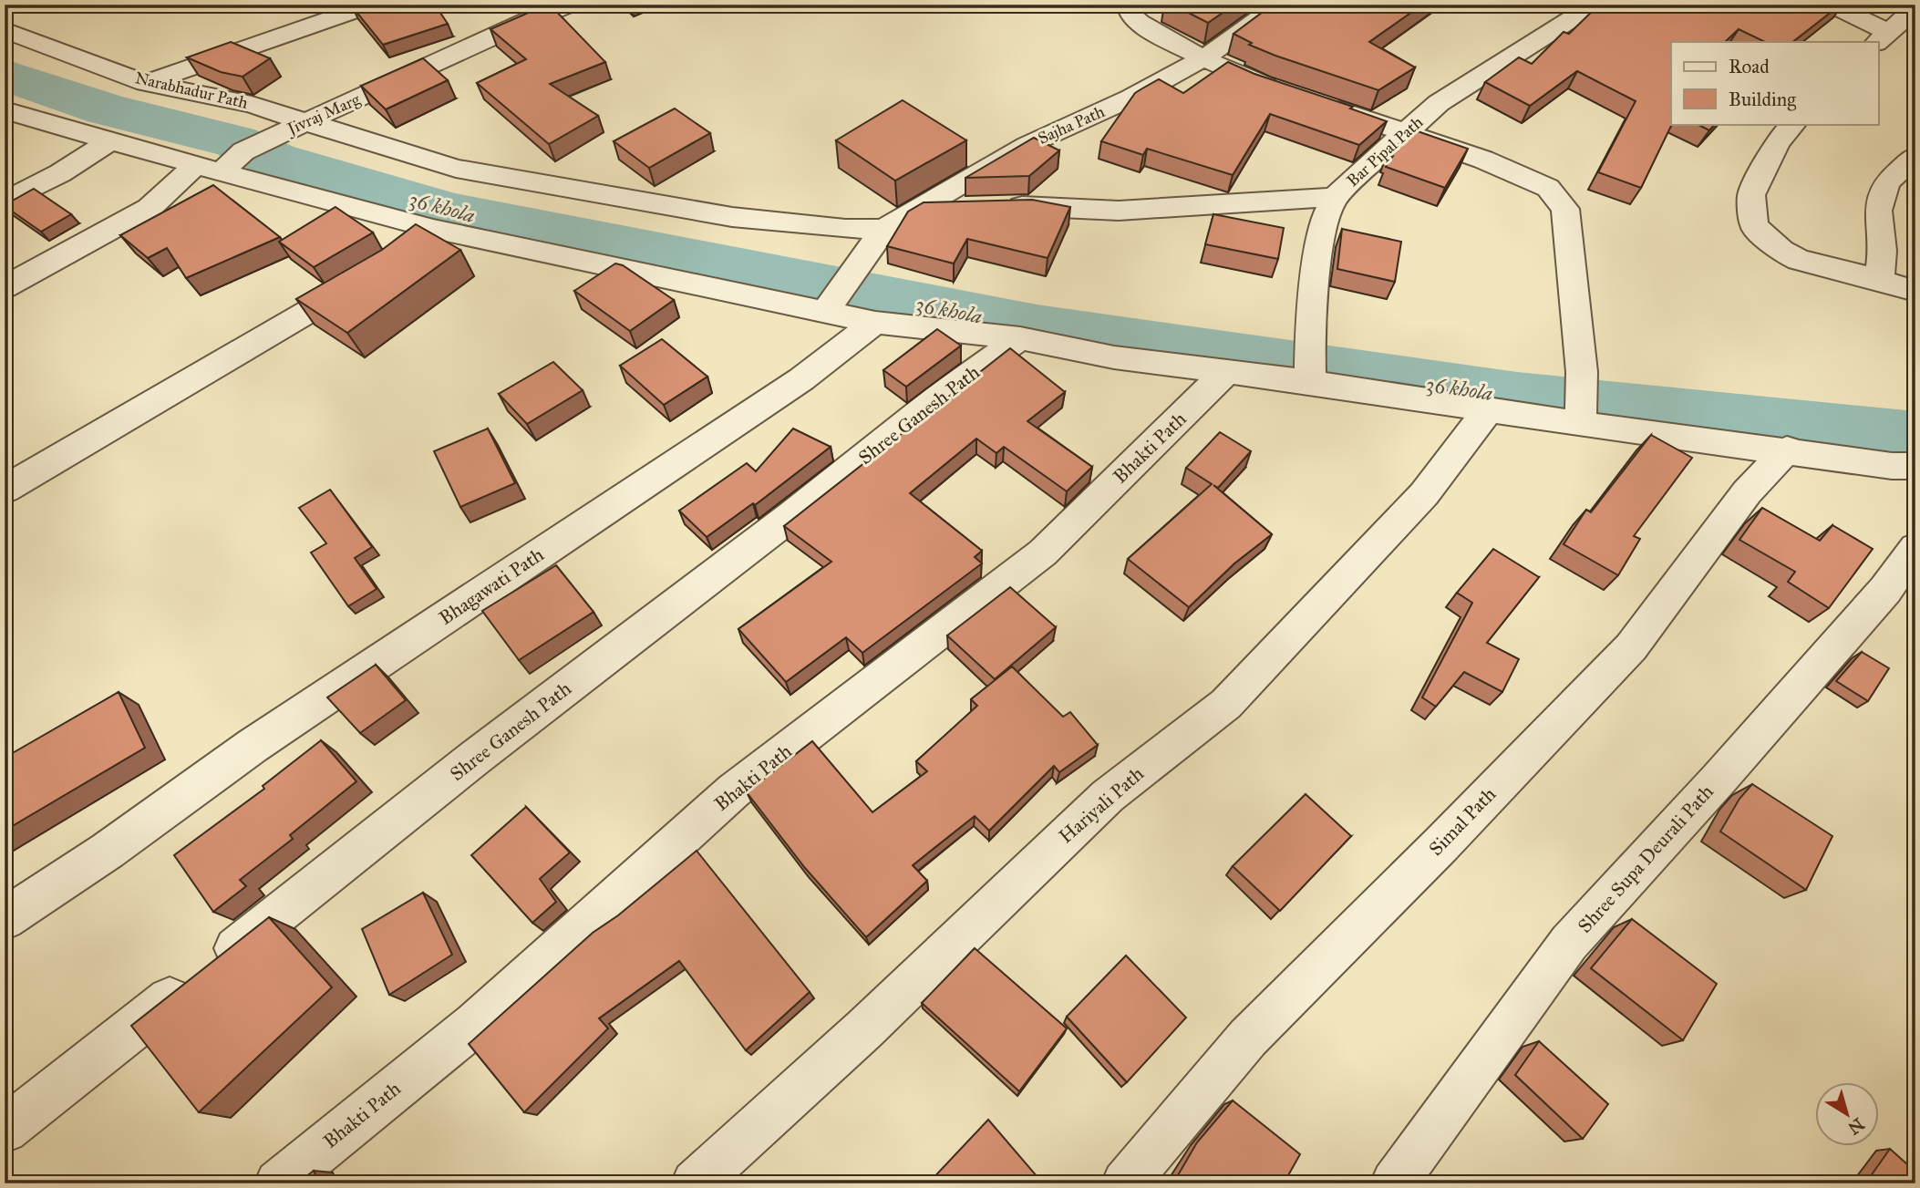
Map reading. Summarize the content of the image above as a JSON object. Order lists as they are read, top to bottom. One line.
{"streets":{"street":["Narabhadur Path","Jivraj Marg","Sajha Path","Bar Pipal Path","Shree Ganesh Path","Bhakti Path","Bhagawati Path","Hariyali Path","Simal Path","Shree Supa Deurali Path"]},"crossings":[["Narabhadur Path","Jivraj Marg"],["Narabhadur Path","Sajha Path"]],"water":["36 khola"],"legend":["Road","Building"],"north":"bottom right"}
